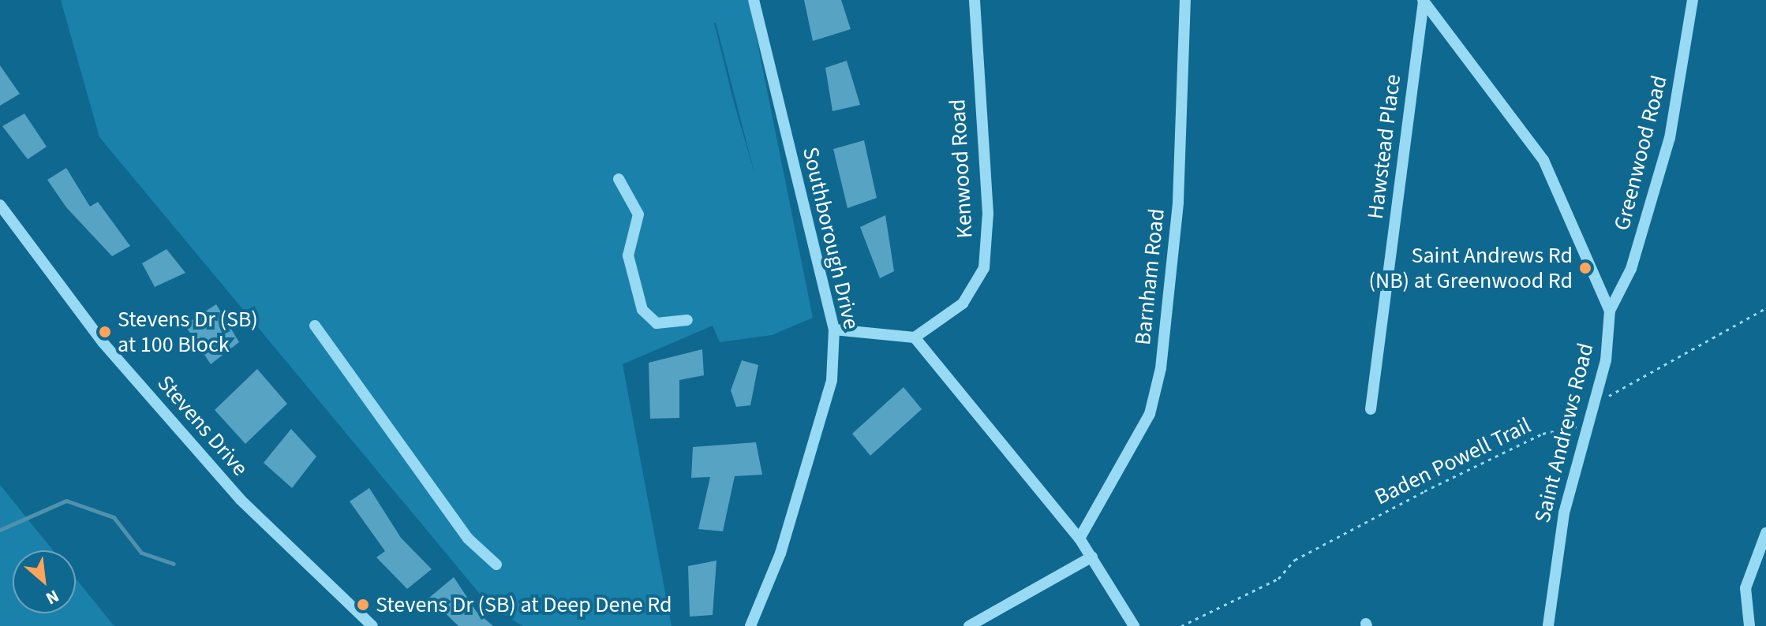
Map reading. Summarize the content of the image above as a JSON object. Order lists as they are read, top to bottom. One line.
{"streets":{"street":["Hawstead Place","Greenwood Road","Kenwood Road","Southborough Drive","Barnham Road","Stevens Drive","Saint Andrews Road"],"path":["Baden Powell Trail"]},"crossings":[["Hawstead Place","Saint Andrews Road"],["Greenwood Road","Saint Andrews Road"],["Saint Andrews Road","Baden Powell Trail"]],"places":["Saint Andrews Rd (NB) at Greenwood Rd","Stevens Dr (SB) at 100 Block","Stevens Dr (SB) at Deep Dene Rd"],"north":"bottom right"}
